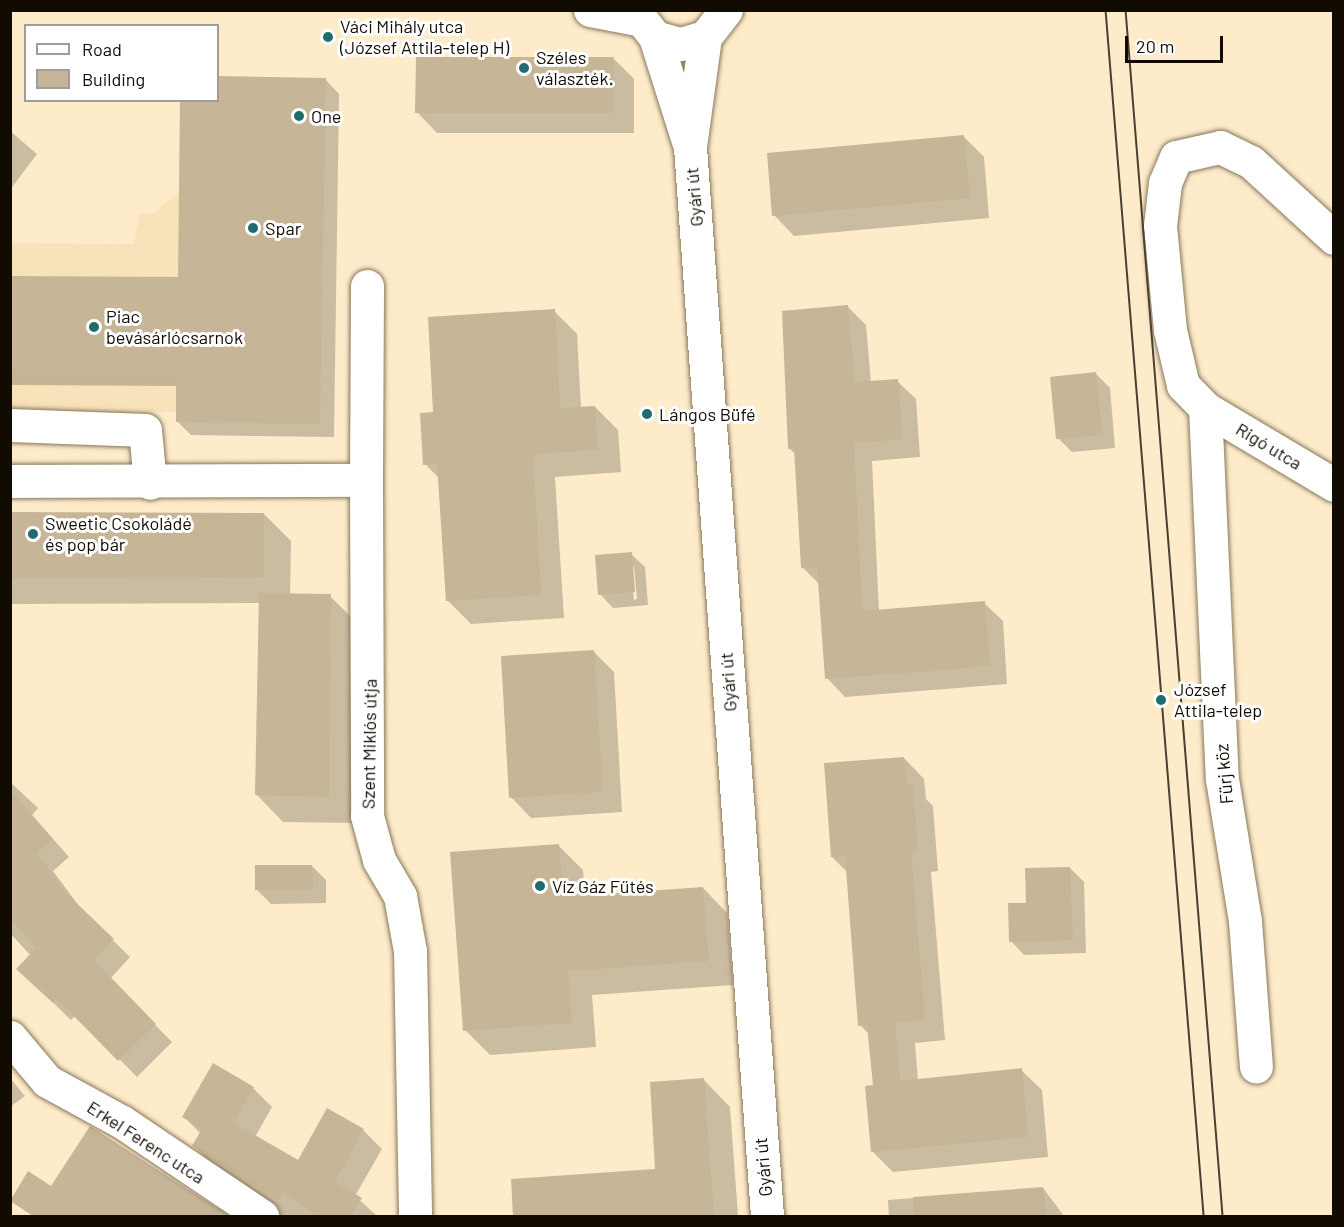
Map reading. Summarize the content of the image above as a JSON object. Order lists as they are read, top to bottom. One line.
{"streets":{"street":["Gyári út","Rigó utca","Szent Miklós útja","Fürj köz","Erkel Ferenc utca"]},"crossings":[["Rigó utca","Fürj köz"]],"places":["Váci Mihály utca (József Attila-telep H)","Széles választék.","One","Spar","Piac bevásárlócsarnok","Lángos Büfé","Sweetic Csokoládé és pop bár","József Attila-telep","Víz Gáz Fűtés"],"legend":["Road","Building"],"scale_bar":"20 m"}
